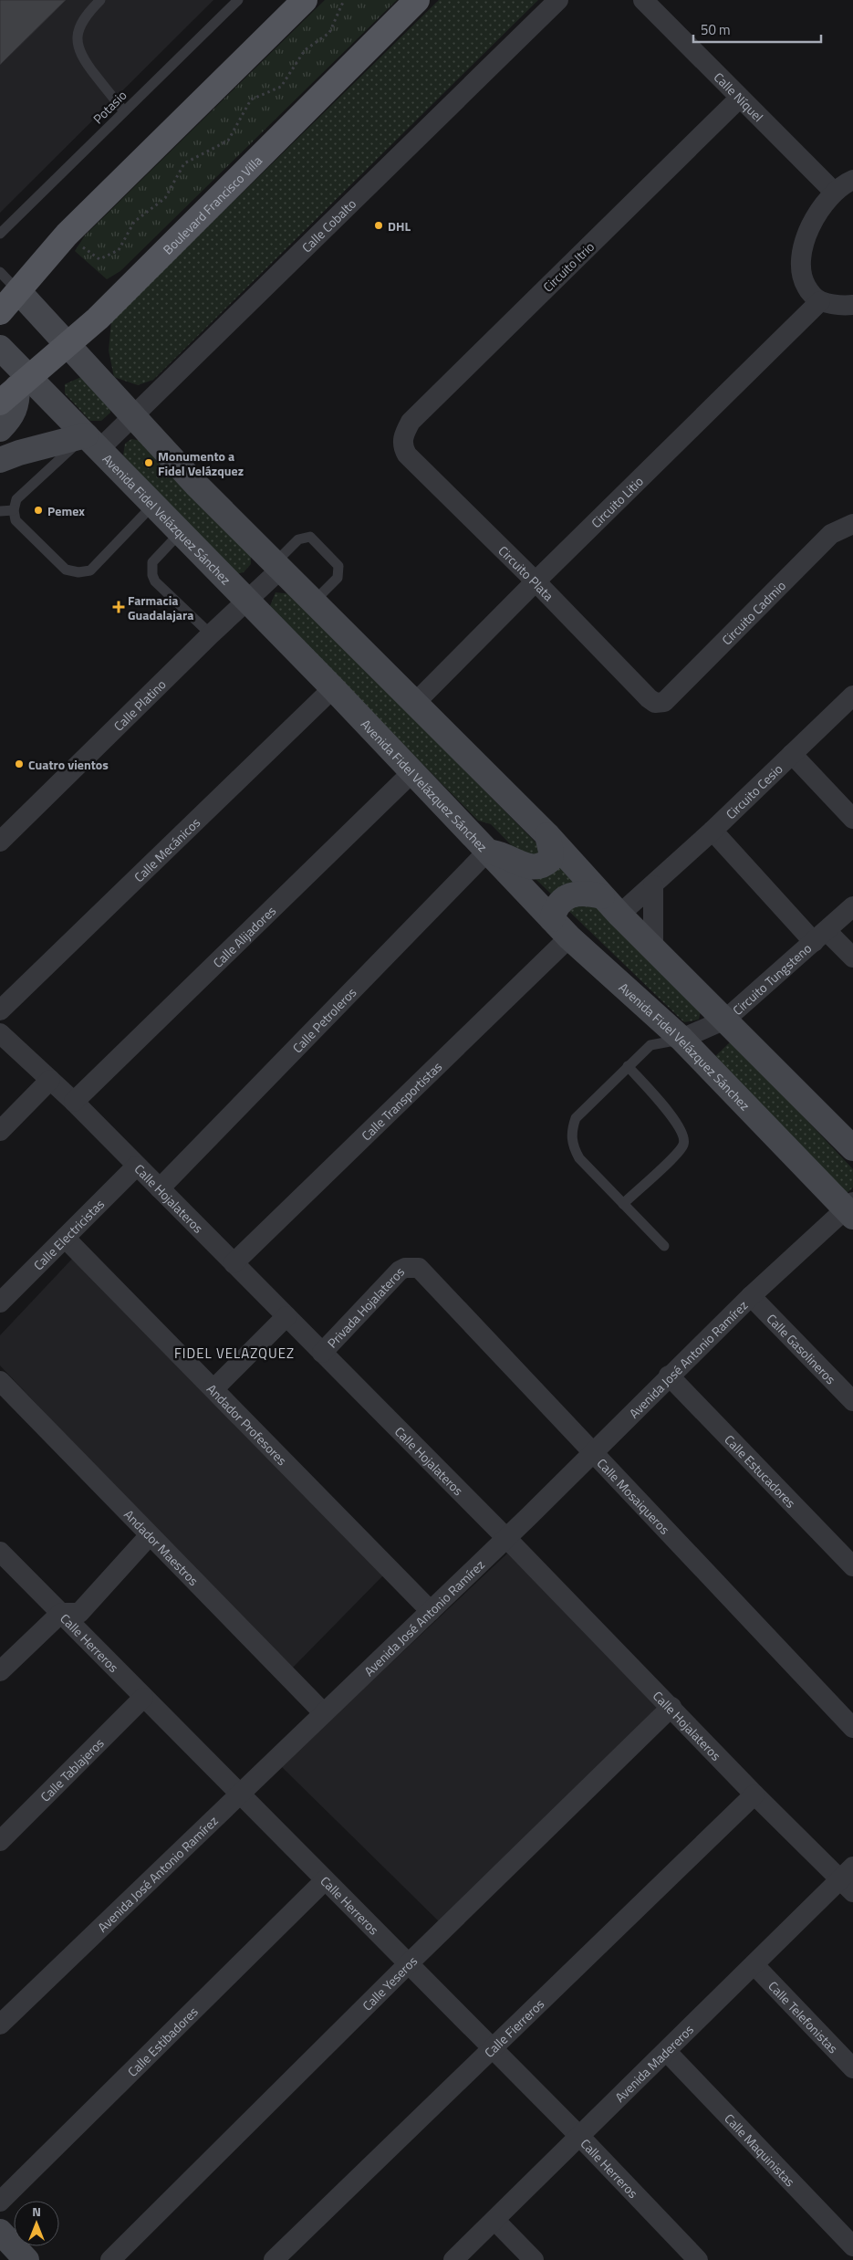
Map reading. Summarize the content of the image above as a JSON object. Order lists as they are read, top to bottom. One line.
{"streets":{"main road":["Boulevard Francisco Villa","Avenida Fidel Velázquez Sánchez"],"street":["Calle Níquel","Calle Cobalto","Circuito Itrio","Circuito Litio","Circuito Plata","Circuito Cadmio","Calle Platino","Circuito Cesio","Calle Mecánicos","Calle Alijadores","Circuito Tungsteno","Calle Petroleros","Calle Transportistas","Calle Hojalateros","Calle Electricistas","Privada Hojalateros","Calle Gasolineros","Avenida José Antonio Ramírez","Andador Profesores","Calle Estucadores","Calle Mosaiqueros","Andador Maestros","Calle Herreros","Calle Tablajeros","Calle Yeseros","Calle Telefonistas","Calle Fierreros","Calle Estibadores","Avenida Madereros","Calle Maquinistas"],"lane":["Potasio"]},"crossings":[["Calle Níquel","Circuito Itrio"],["Boulevard Francisco Villa","Avenida Fidel Velázquez Sánchez"],["Calle Cobalto","Avenida Fidel Velázquez Sánchez"],["Circuito Itrio","Circuito Plata"],["Circuito Litio","Circuito Plata"],["Avenida Fidel Velázquez Sánchez","Calle Platino"],["Avenida Fidel Velázquez Sánchez","Calle Mecánicos"],["Avenida Fidel Velázquez Sánchez","Calle Alijadores"],["Avenida Fidel Velázquez Sánchez","Circuito Tungsteno"],["Avenida Fidel Velázquez Sánchez","Calle Petroleros"],["Avenida Fidel Velázquez Sánchez","Calle Transportistas"],["Avenida Fidel Velázquez Sánchez","Avenida José Antonio Ramírez"],["Circuito Plata","Circuito Cadmio"],["Calle Alijadores","Calle Hojalateros"],["Calle Petroleros","Calle Hojalateros"],["Calle Transportistas","Calle Hojalateros"],["Calle Hojalateros","Calle Electricistas"],["Calle Hojalateros","Privada Hojalateros"],["Calle Hojalateros","Avenida José Antonio Ramírez"],["Calle Hojalateros","Calle Yeseros"],["Calle Hojalateros","Calle Fierreros"],["Calle Hojalateros","Avenida Madereros"],["Calle Electricistas","Andador Profesores"],["Privada Hojalateros","Calle Mosaiqueros"],["Calle Gasolineros","Avenida José Antonio Ramírez"],["Avenida José Antonio Ramírez","Andador Profesores"],["Avenida José Antonio Ramírez","Calle Estucadores"],["Avenida José Antonio Ramírez","Calle Mosaiqueros"],["Avenida José Antonio Ramírez","Andador Maestros"],["Avenida José Antonio Ramírez","Calle Herreros"],["Calle Herreros","Calle Tablajeros"],["Calle Herreros","Calle Yeseros"],["Calle Herreros","Calle Fierreros"],["Calle Herreros","Calle Estibadores"],["Calle Herreros","Avenida Madereros"],["Calle Telefonistas","Avenida Madereros"],["Avenida Madereros","Calle Maquinistas"]],"districts":["FIDEL VELAZQUEZ"],"places":{"other":["DHL","Monumento a Fidel Velázquez","Pemex","Cuatro vientos"],"health":["Farmacia Guadalajara"]},"scale_bar":"50 m","north":"top"}
